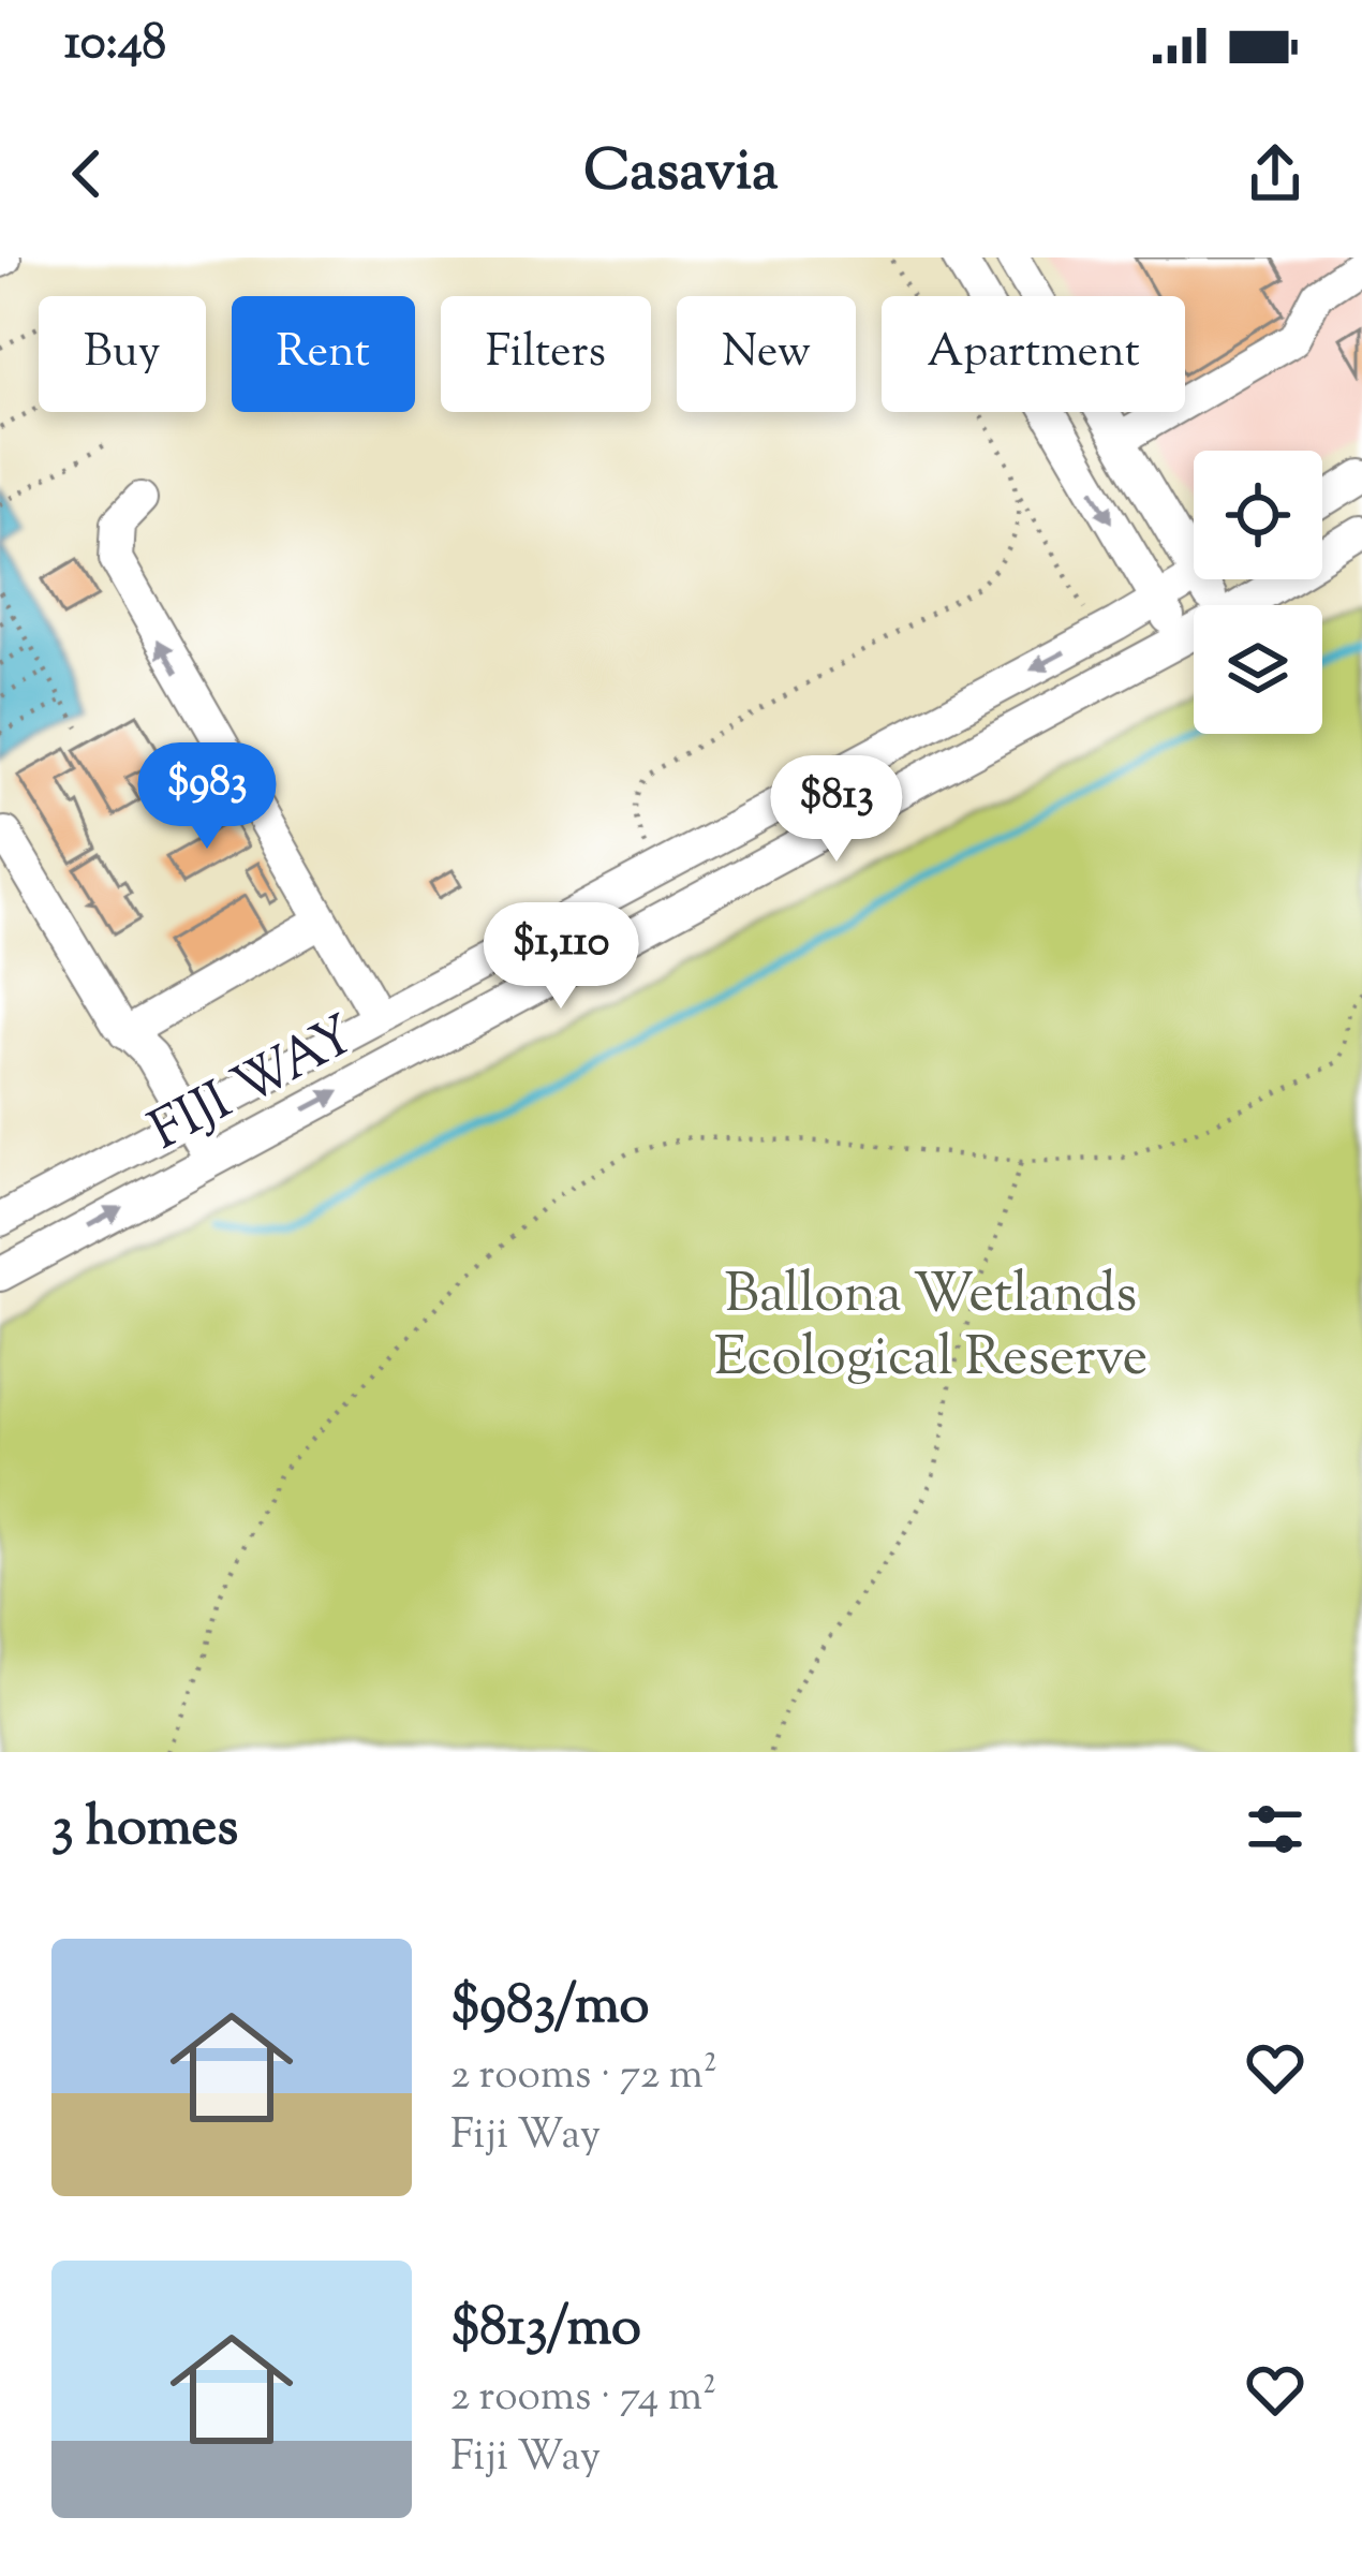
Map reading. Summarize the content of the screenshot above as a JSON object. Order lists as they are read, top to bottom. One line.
{"streets":{"street":["FIJI WAY"]},"parks":["Ballona Wetlands Ecological Reserve"],"page":{"status":"10:48","header":"Casavia","chip":["Buy","Rent","Filters","New","Apartment"],"price":["$983","$813","$1,110"],"heading":"3 homes","list":[{"name":"$983/mo","note":"2 rooms · 72 m² · Fiji Way"},{"name":"$813/mo","note":"2 rooms · 74 m² · Fiji Way"}]}}
